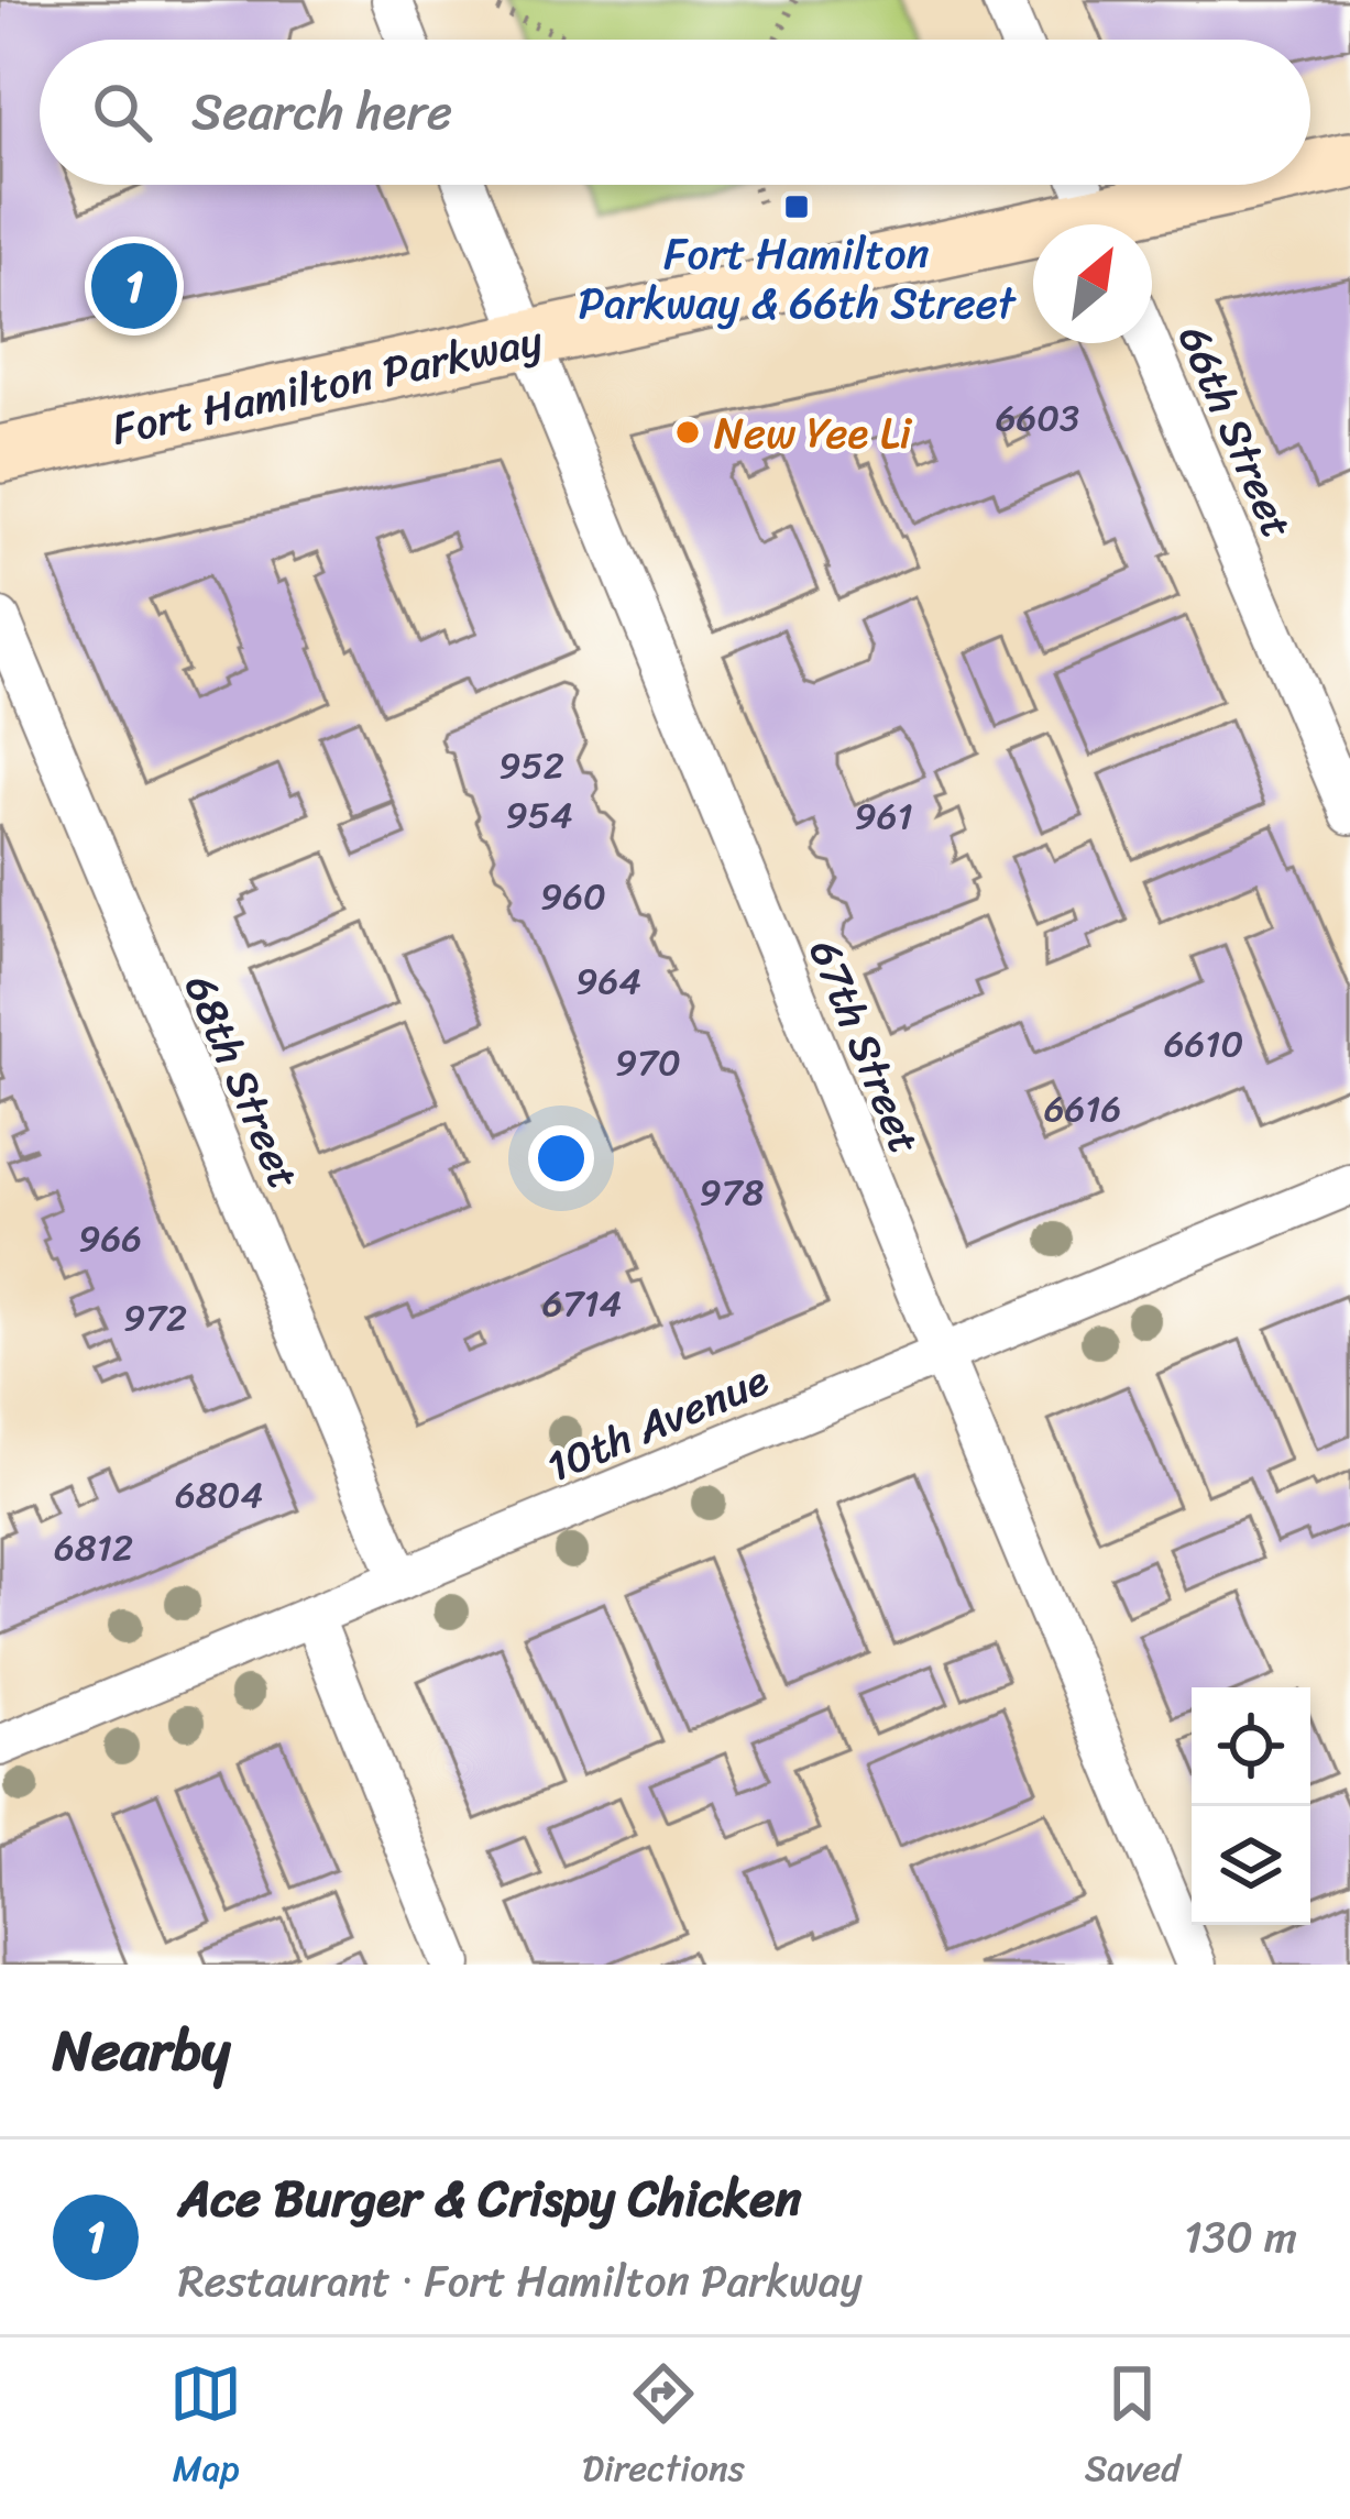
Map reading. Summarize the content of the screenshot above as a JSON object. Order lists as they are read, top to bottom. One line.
{"streets":{"main road":["Fort Hamilton Parkway"],"street":["66th Street","67th Street","68th Street","10th Avenue"]},"crossings":[["Fort Hamilton Parkway","67th Street"],["67th Street","10th Avenue"],["68th Street","10th Avenue"]],"places":{"transit":["Fort Hamilton Parkway & 66th Street"],"other":["New Yee Li"]},"house_numbers":["6603","952","954","961","960","964","6610","970","6616","978","966","6714","972","6804","6812"],"north":"top right","page":{"search":"Search here","pins":"1","heading":"Nearby","list":[{"mark":"1","name":"Ace Burger & Crispy Chicken","note":"Restaurant · Fort Hamilton Parkway","value":"130 m"}],"nav":["Map","Directions","Saved"]}}
